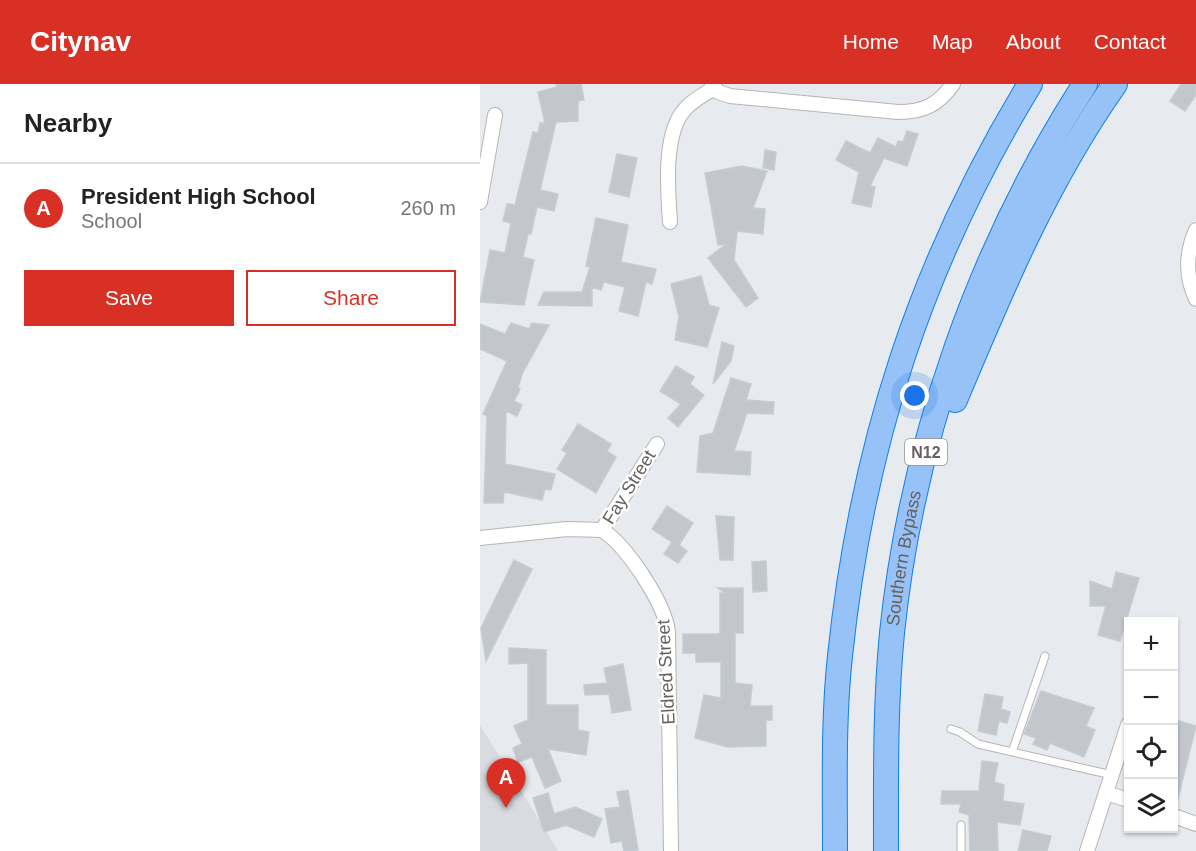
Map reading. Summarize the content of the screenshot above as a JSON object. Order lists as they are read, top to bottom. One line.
{"streets":{"highway":["N12","Southern Bypass"],"street":["Fay Street","Eldred Street"]},"crossings":[["Fay Street","Eldred Street"]],"page":{"header":"Citynav","nav":["Home","Map","About","Contact"],"heading":"Nearby","list":[{"mark":"A","name":"President High School","note":"School","value":"260 m"}],"buttons":["Save","Share"],"map_buttons":["+","−"],"pins":"A"}}
